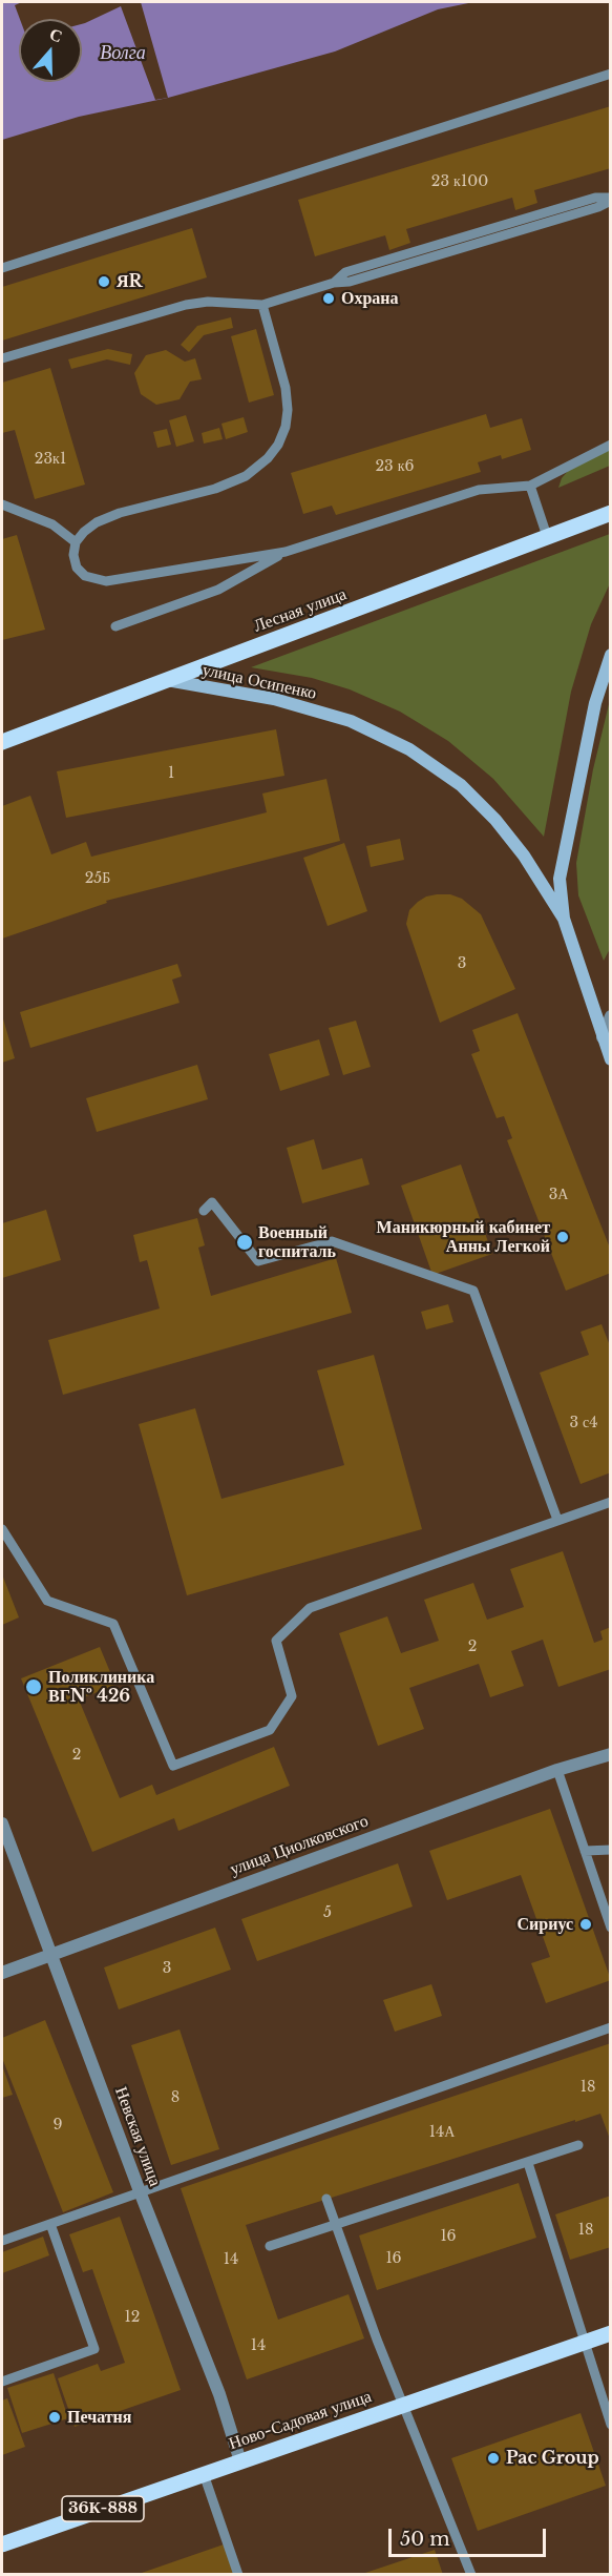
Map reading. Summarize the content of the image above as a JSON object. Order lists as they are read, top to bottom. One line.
{"streets":{"main road":["Лесная улица","улица Осипенко","Ново-Садовая улица","36К-888"],"street":["улица Циолковского","Невская улица"]},"crossings":[["Лесная улица","улица Осипенко"],["улица Циолковского","Невская улица"],["Невская улица","Ново-Садовая улица"]],"water":["Волга"],"places":["ЯR","Охрана","Маникюрный кабинет Анны Легкой","Военный госпиталь","Поликлиника ВГ№ 426","Сириус","Печатня","Pac Group"],"house_numbers":["23 к100","23к1","23 к6","1","25Б","3","3А","3 с4","2","2","5","3","18","8","9","14А","18","16","16","14","12","14"],"scale_bar":"50 m","north":"top"}
